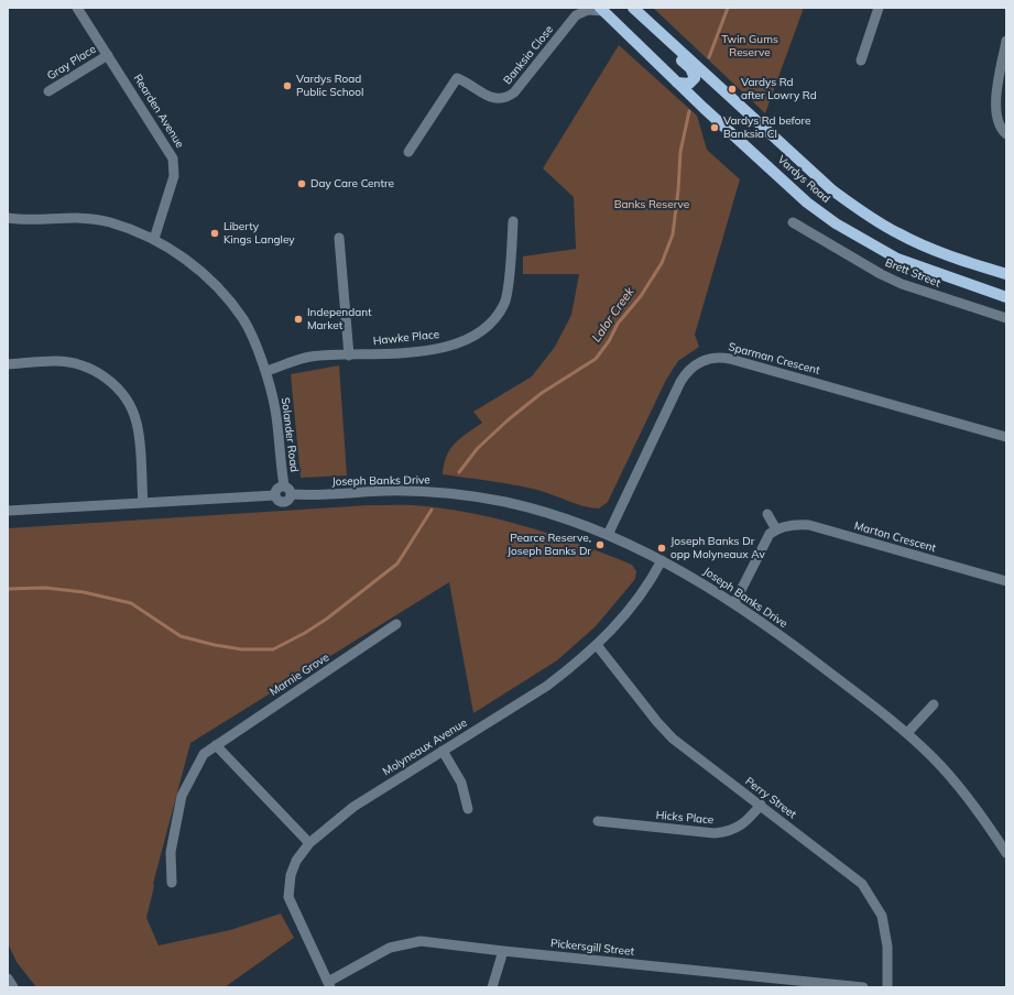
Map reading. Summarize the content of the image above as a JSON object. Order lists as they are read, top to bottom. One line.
{"streets":{"main road":["Vardys Road"],"street":["Banksia Close","Gray Place","Rearden Avenue","Brett Street","Hawke Place","Sparman Crescent","Solander Road","Joseph Banks Drive","Marton Crescent","Marnie Grove","Molyneaux Avenue","Perry Street","Hicks Place","Pickersgill Street"]},"crossings":[["Banksia Close","Vardys Road"],["Gray Place","Rearden Avenue"],["Rearden Avenue","Solander Road"],["Hawke Place","Solander Road"],["Sparman Crescent","Joseph Banks Drive"],["Solander Road","Joseph Banks Drive"],["Joseph Banks Drive","Molyneaux Avenue"],["Molyneaux Avenue","Perry Street"],["Molyneaux Avenue","Pickersgill Street"],["Perry Street","Hicks Place"]],"water":["Lalor Creek"],"parks":["Twin Gums Reserve","Banks Reserve"],"places":["Vardys Road Public School","Vardys Rd after Lowry Rd","Vardys Rd before Banksia Cl","Day Care Centre","Liberty Kings Langley","Independant Market","Pearce Reserve, Joseph Banks Dr","Joseph Banks Dr opp Molyneaux Av"]}
